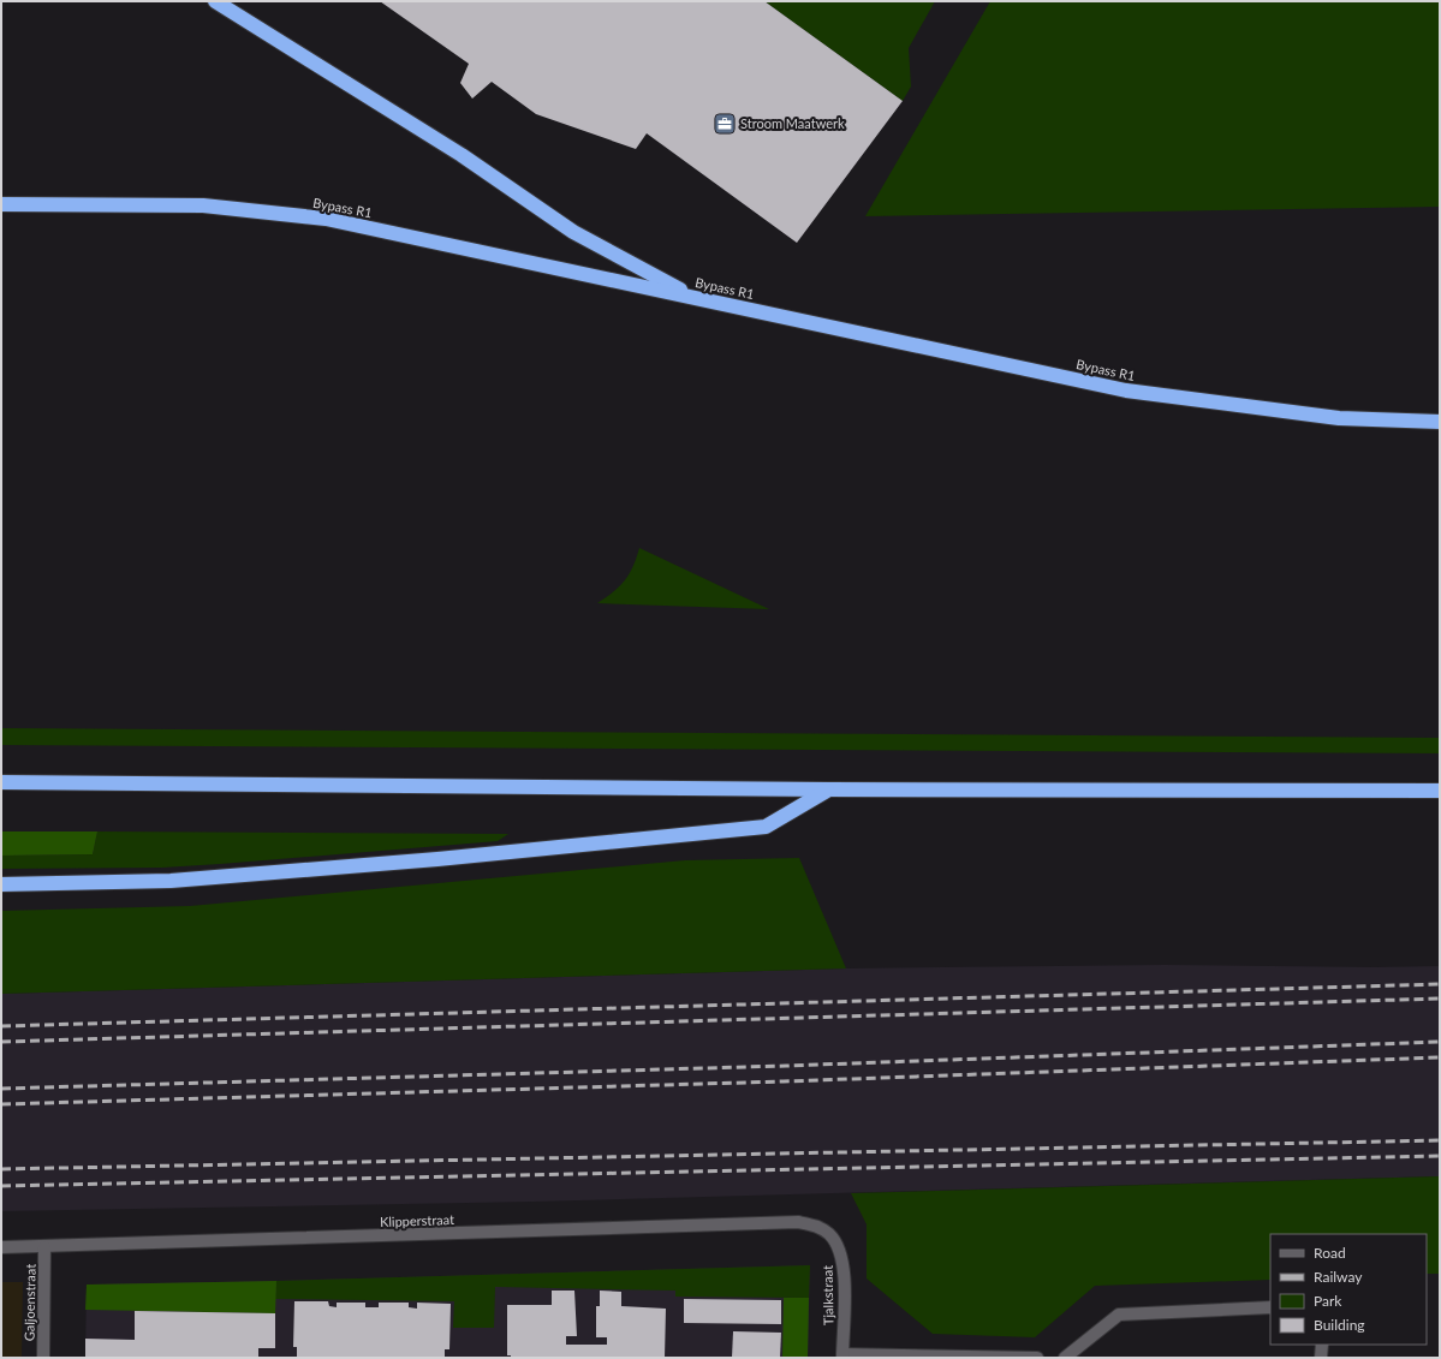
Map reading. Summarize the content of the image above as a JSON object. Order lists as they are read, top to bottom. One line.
{"streets":{"highway":["Bypass R1"],"street":["Klipperstraat","Tjalkstraat","Galjoenstraat"]},"crossings":[["Klipperstraat","Tjalkstraat"],["Klipperstraat","Galjoenstraat"]],"places":{"office":["Stroom Maatwerk"]},"legend":["Road","Railway","Park","Building"]}
